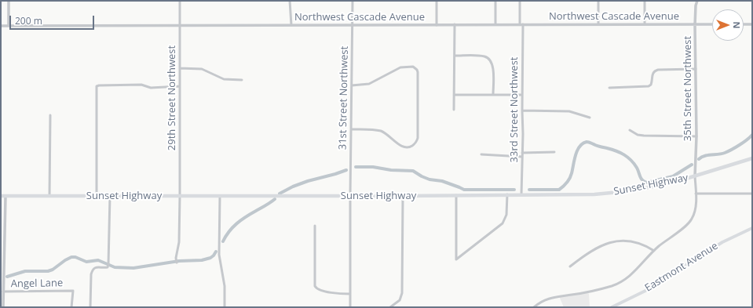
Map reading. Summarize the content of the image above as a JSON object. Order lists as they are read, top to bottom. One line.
{"streets":{"highway":["Sunset Highway"],"main road":["Eastmont Avenue"],"street":["Northwest Cascade Avenue","35th Street Northwest","29th Street Northwest","31st Street Northwest","33rd Street Northwest","Angel Lane"]},"crossings":[["Northwest Cascade Avenue","35th Street Northwest"],["Northwest Cascade Avenue","29th Street Northwest"],["Northwest Cascade Avenue","31st Street Northwest"],["Northwest Cascade Avenue","33rd Street Northwest"],["35th Street Northwest","Sunset Highway"],["29th Street Northwest","Sunset Highway"],["31st Street Northwest","Sunset Highway"],["33rd Street Northwest","Sunset Highway"]],"scale_bar":"200 m","north":"right"}
